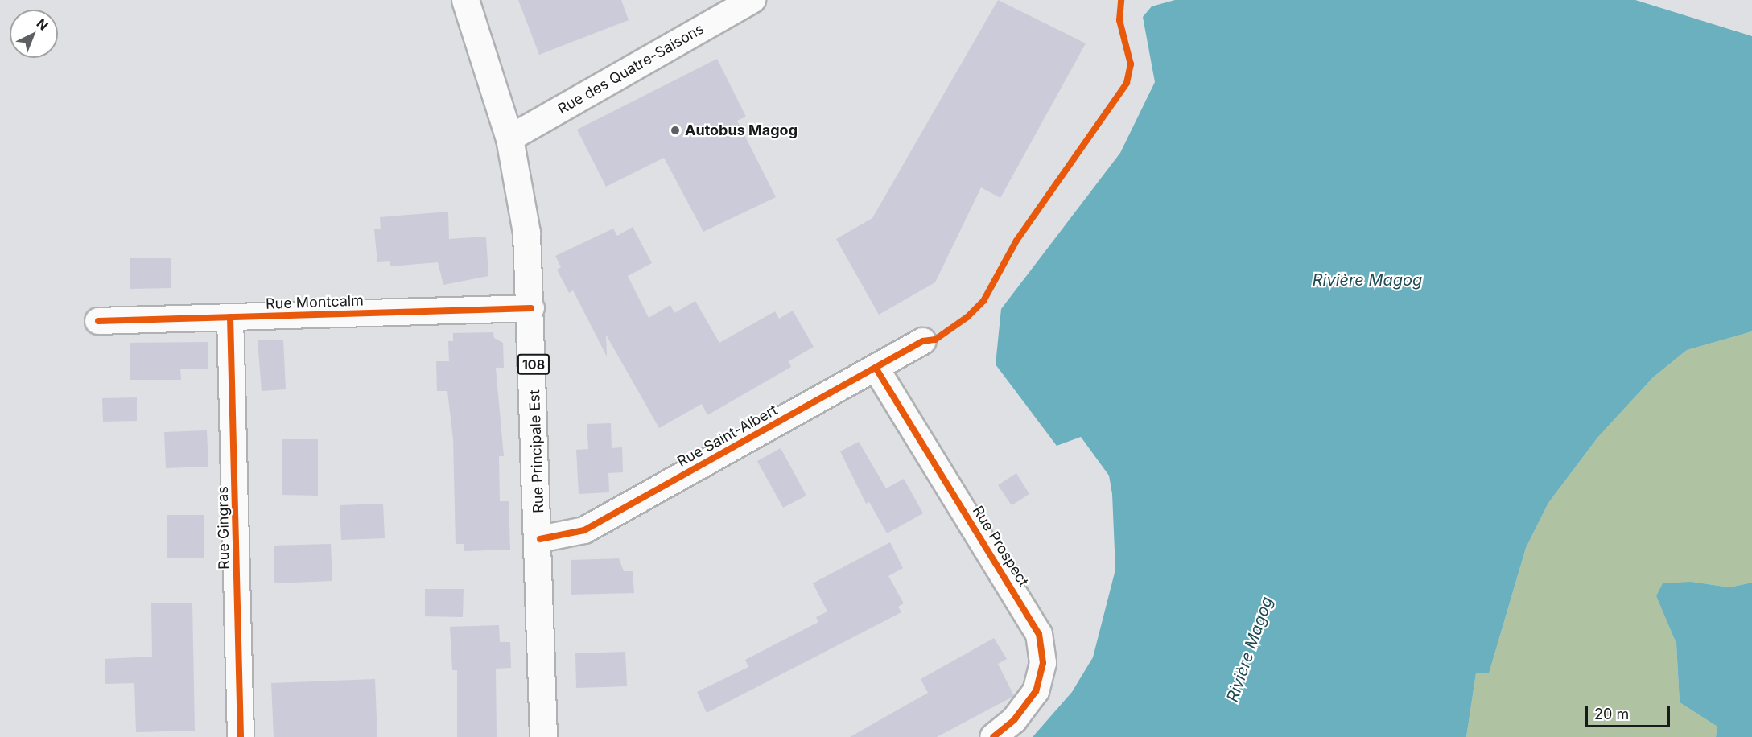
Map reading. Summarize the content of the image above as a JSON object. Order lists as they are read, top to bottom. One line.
{"streets":{"main road":["108","Rue Principale Est"],"street":["Rue des Quatre-Saisons","Rue Montcalm","Rue Saint-Albert","Rue Gingras","Rue Prospect"]},"crossings":[["Rue des Quatre-Saisons","Rue Principale Est"],["Rue Montcalm","Rue Principale Est"],["Rue Montcalm","Rue Gingras"],["Rue Saint-Albert","Rue Principale Est"],["Rue Saint-Albert","Rue Prospect"]],"water":["Rivière Magog"],"places":["Autobus Magog"],"scale_bar":"20 m","north":"top right"}
